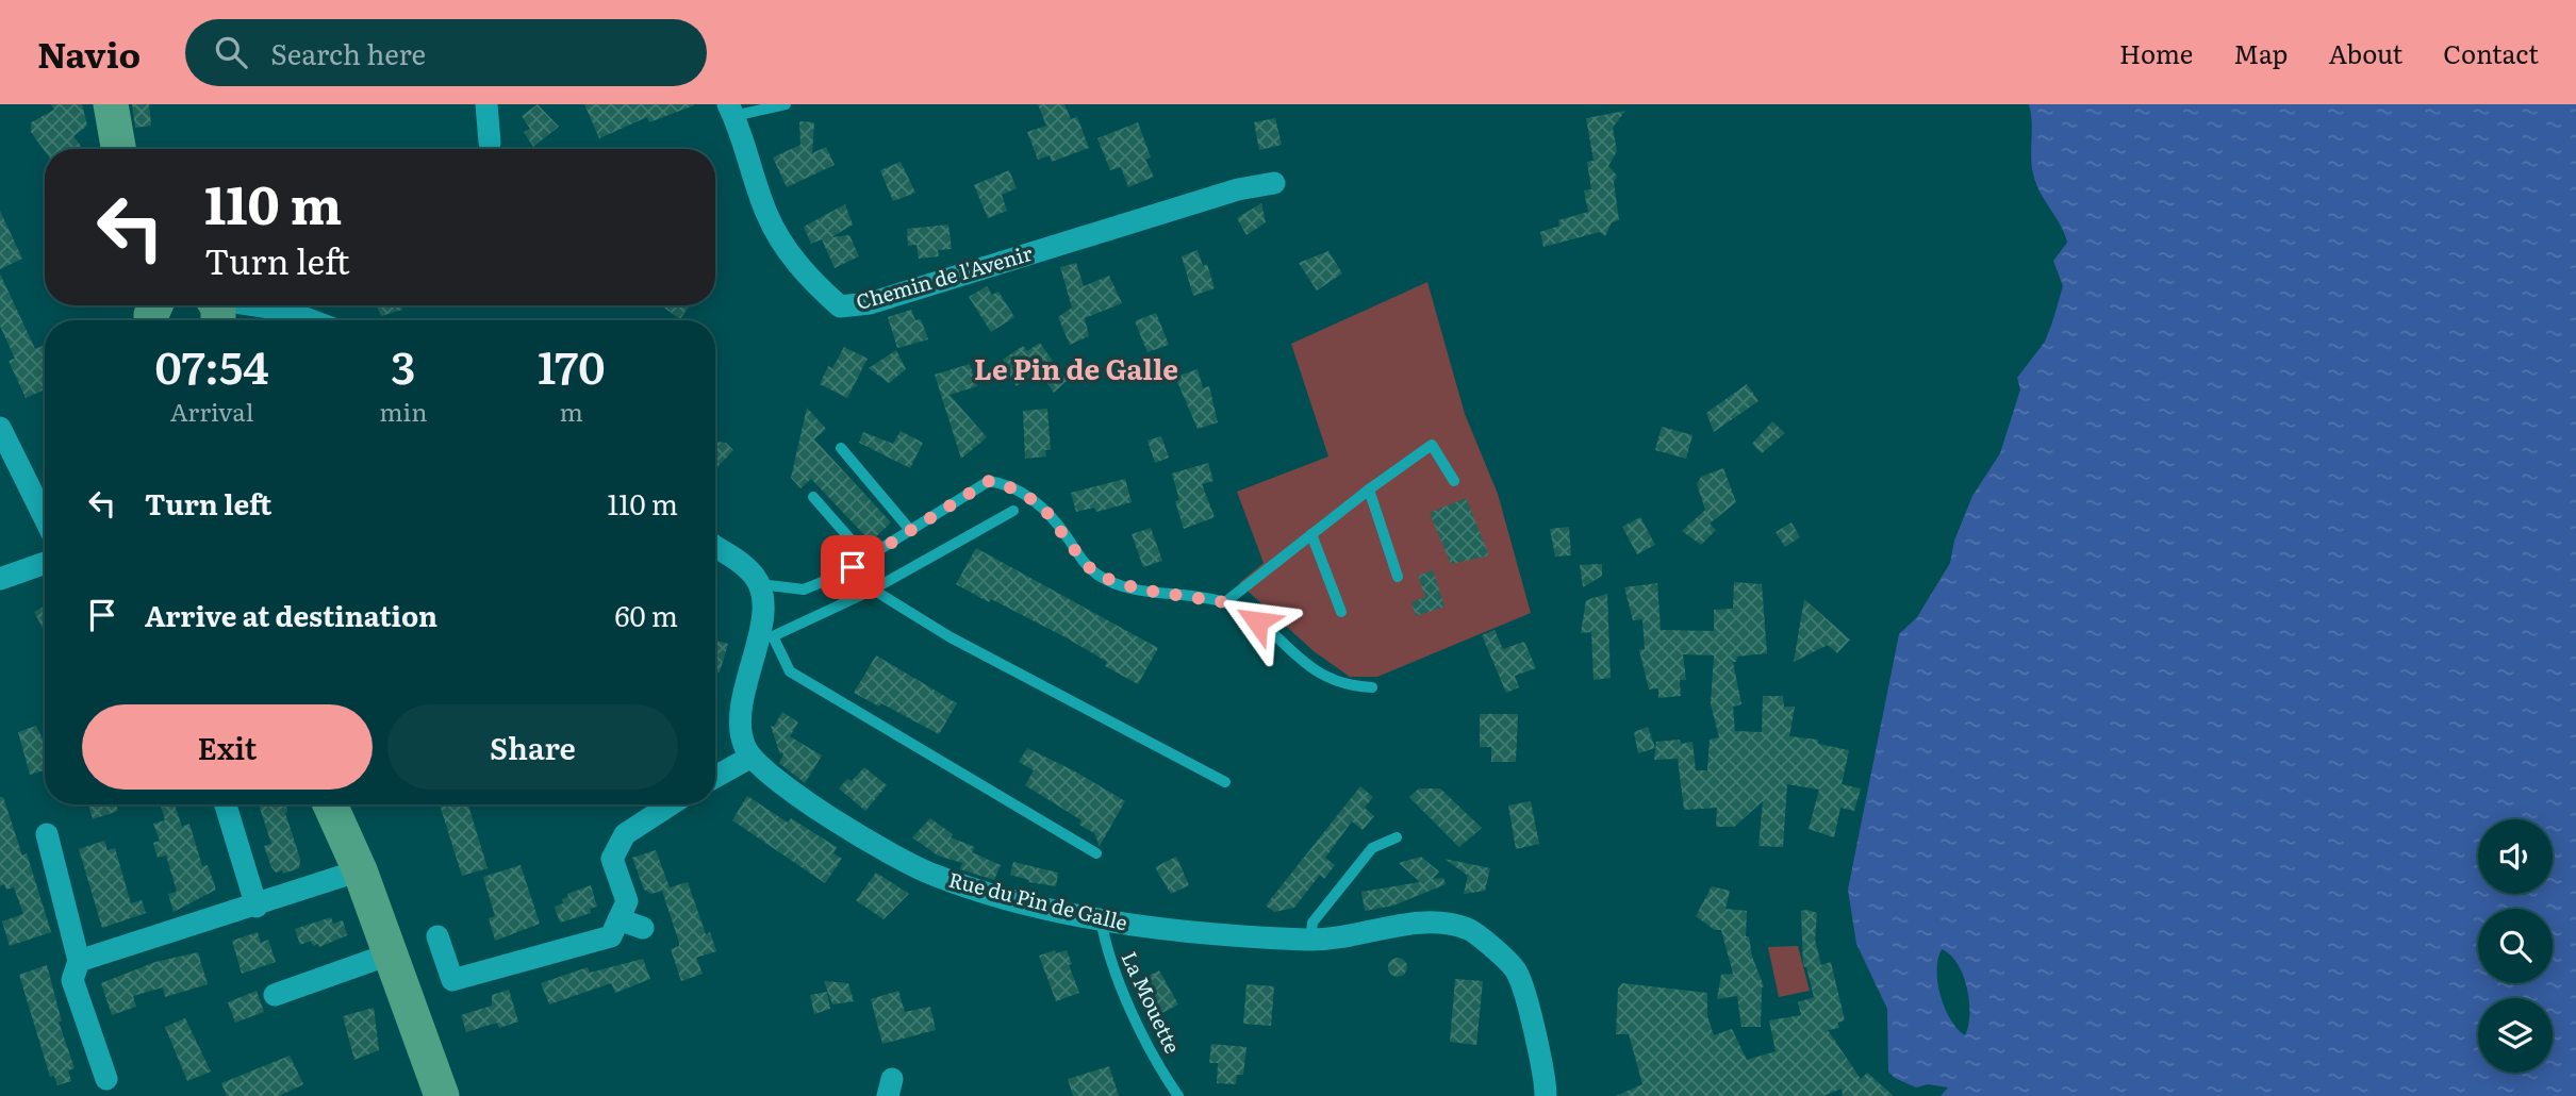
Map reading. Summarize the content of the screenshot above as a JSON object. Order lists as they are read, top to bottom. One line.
{"streets":{"street":["Chemin de l'Avenir","Rue du Pin de Galle"],"lane":["La Mouette"]},"crossings":[["Rue du Pin de Galle","La Mouette"]],"districts":["Le Pin de Galle"],"page":{"header":"Navio","search":"Search here","nav":["Home","Map","About","Contact"],"turn":["110 m","Turn left"],"eta":["07:54","Arrival","3","min","170","m"],"list":[{"name":"Turn left","value":"110 m"},{"name":"Arrive at destination","value":"60 m"}],"buttons":["Exit","Share"]}}
